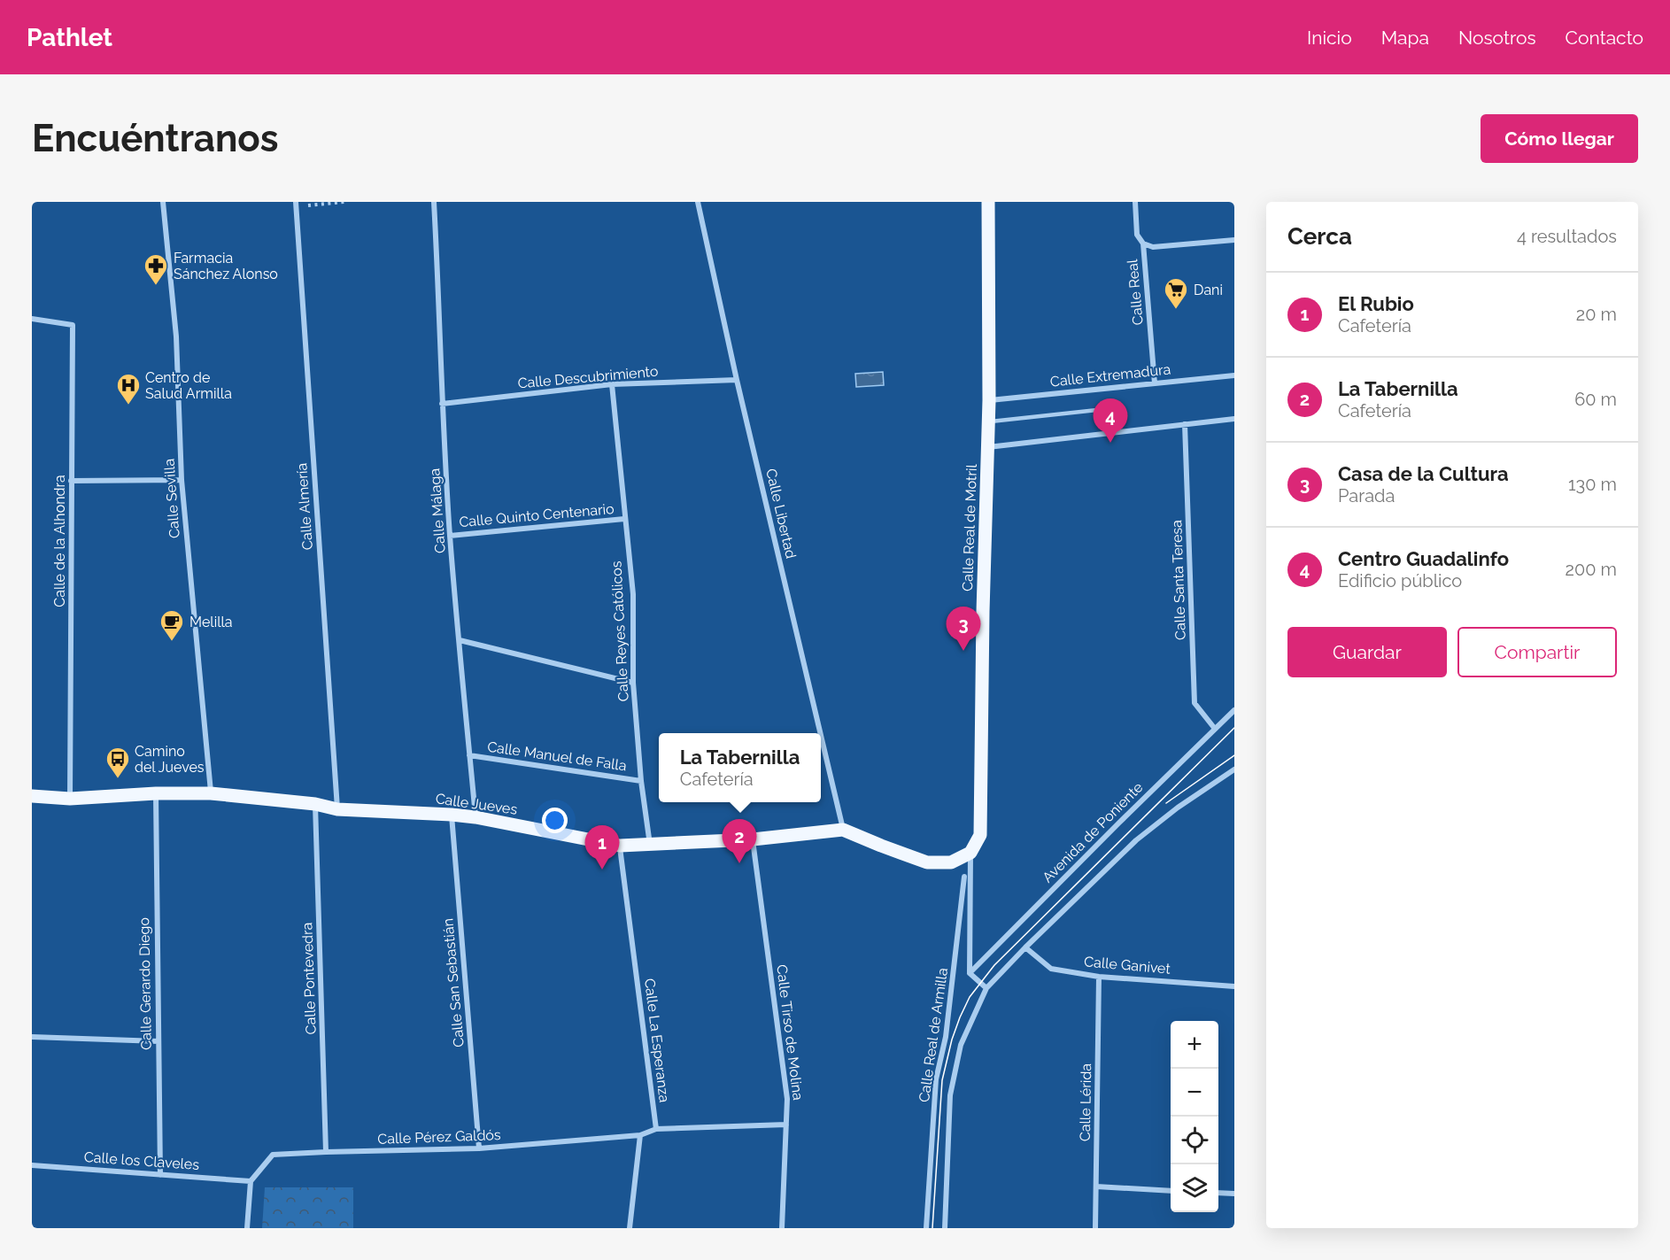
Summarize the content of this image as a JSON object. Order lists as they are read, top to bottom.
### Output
{
  "streets": {
    "main road": ["Calle Real de Motril", "Calle Jueves"],
    "street": [
      "Calle Real",
      "Calle Extremadura",
      "Calle Descubrimiento",
      "Calle Sevilla",
      "Calle Almería",
      "Calle Málaga",
      "Calle Libertad",
      "Calle Quinto Centenario",
      "Calle de la Alhondra",
      "Calle Santa Teresa",
      "Calle Reyes Católicos",
      "Calle Manuel de Falla",
      "Avenida de Poniente",
      "Calle Ganivet",
      "Calle Pontevedra",
      "Calle San Sebastián",
      "Calle Gerardo Diego",
      "Calle Tirso de Molina",
      "Calle Real de Armilla",
      "Calle La Esperanza",
      "Calle Lérida",
      "Calle Pérez Galdós",
      "Calle los Claveles"
    ]
  },
  "crossings": [
    ["Calle Real", "Calle Extremadura"],
    ["Calle Extremadura", "Calle Real de Motril"],
    ["Calle Descubrimiento", "Calle Málaga"],
    ["Calle Descubrimiento", "Calle Libertad"],
    ["Calle Descubrimiento", "Calle Reyes Católicos"],
    ["Calle Sevilla", "Calle Jueves"],
    ["Calle Almería", "Calle Jueves"],
    ["Calle Málaga", "Calle Quinto Centenario"],
    ["Calle Málaga", "Calle Manuel de Falla"],
    ["Calle Málaga", "Calle Jueves"],
    ["Calle Libertad", "Calle Jueves"],
    ["Calle Quinto Centenario", "Calle Reyes Católicos"],
    ["Calle Real de Motril", "Calle Jueves"],
    ["Calle Real de Motril", "Calle Real de Armilla"],
    ["Calle de la Alhondra", "Calle Jueves"],
    ["Calle Santa Teresa", "Avenida de Poniente"],
    ["Calle Reyes Católicos", "Calle Manuel de Falla"],
    ["Calle Reyes Católicos", "Calle Jueves"],
    ["Calle Jueves", "Calle Pontevedra"],
    ["Calle Jueves", "Calle San Sebastián"],
    ["Calle Jueves", "Calle Gerardo Diego"],
    ["Calle Jueves", "Calle Tirso de Molina"],
    ["Calle Jueves", "Calle Real de Armilla"],
    ["Calle Jueves", "Calle La Esperanza"],
    ["Avenida de Poniente", "Calle Real de Armilla"],
    ["Calle Ganivet", "Calle Lérida"],
    ["Calle Pontevedra", "Calle Pérez Galdós"],
    ["Calle San Sebastián", "Calle Pérez Galdós"],
    ["Calle Gerardo Diego", "Calle los Claveles"],
    ["Calle Pérez Galdós", "Calle los Claveles"]
  ],
  "places": {
    "pharmacy": ["Farmacia Sánchez Alonso"],
    "supermarket": ["Dani"],
    "hospital": ["Centro de Salud Armilla"],
    "cafe": ["Melilla"],
    "bus stop": ["Camino del Jueves"]
  },
  "page": {
    "header": "Pathlet",
    "nav": [
      "Inicio",
      "Mapa",
      "Nosotros",
      "Contacto"
    ],
    "buttons": [
      "Cómo llegar",
      ["Guardar", "Compartir"]
    ],
    "title": "Encuéntranos",
    "heading": ["Cerca", "4 resultados"],
    "list": [
      {
        "mark": "1",
        "name": "El Rubio",
        "note": "Cafetería",
        "value": "20 m"
      },
      {
        "mark": "2",
        "name": "La Tabernilla",
        "note": "Cafetería",
        "value": "60 m"
      },
      {
        "mark": "3",
        "name": "Casa de la Cultura",
        "note": "Parada",
        "value": "130 m"
      },
      {
        "mark": "4",
        "name": "Centro Guadalinfo",
        "note": "Edificio público",
        "value": "200 m"
      }
    ],
    "pins": [
      "4",
      "3",
      "2",
      "1"
    ],
    "popup": ["La Tabernilla", "Cafetería"],
    "map_buttons": ["+", "−"]
  }
}
